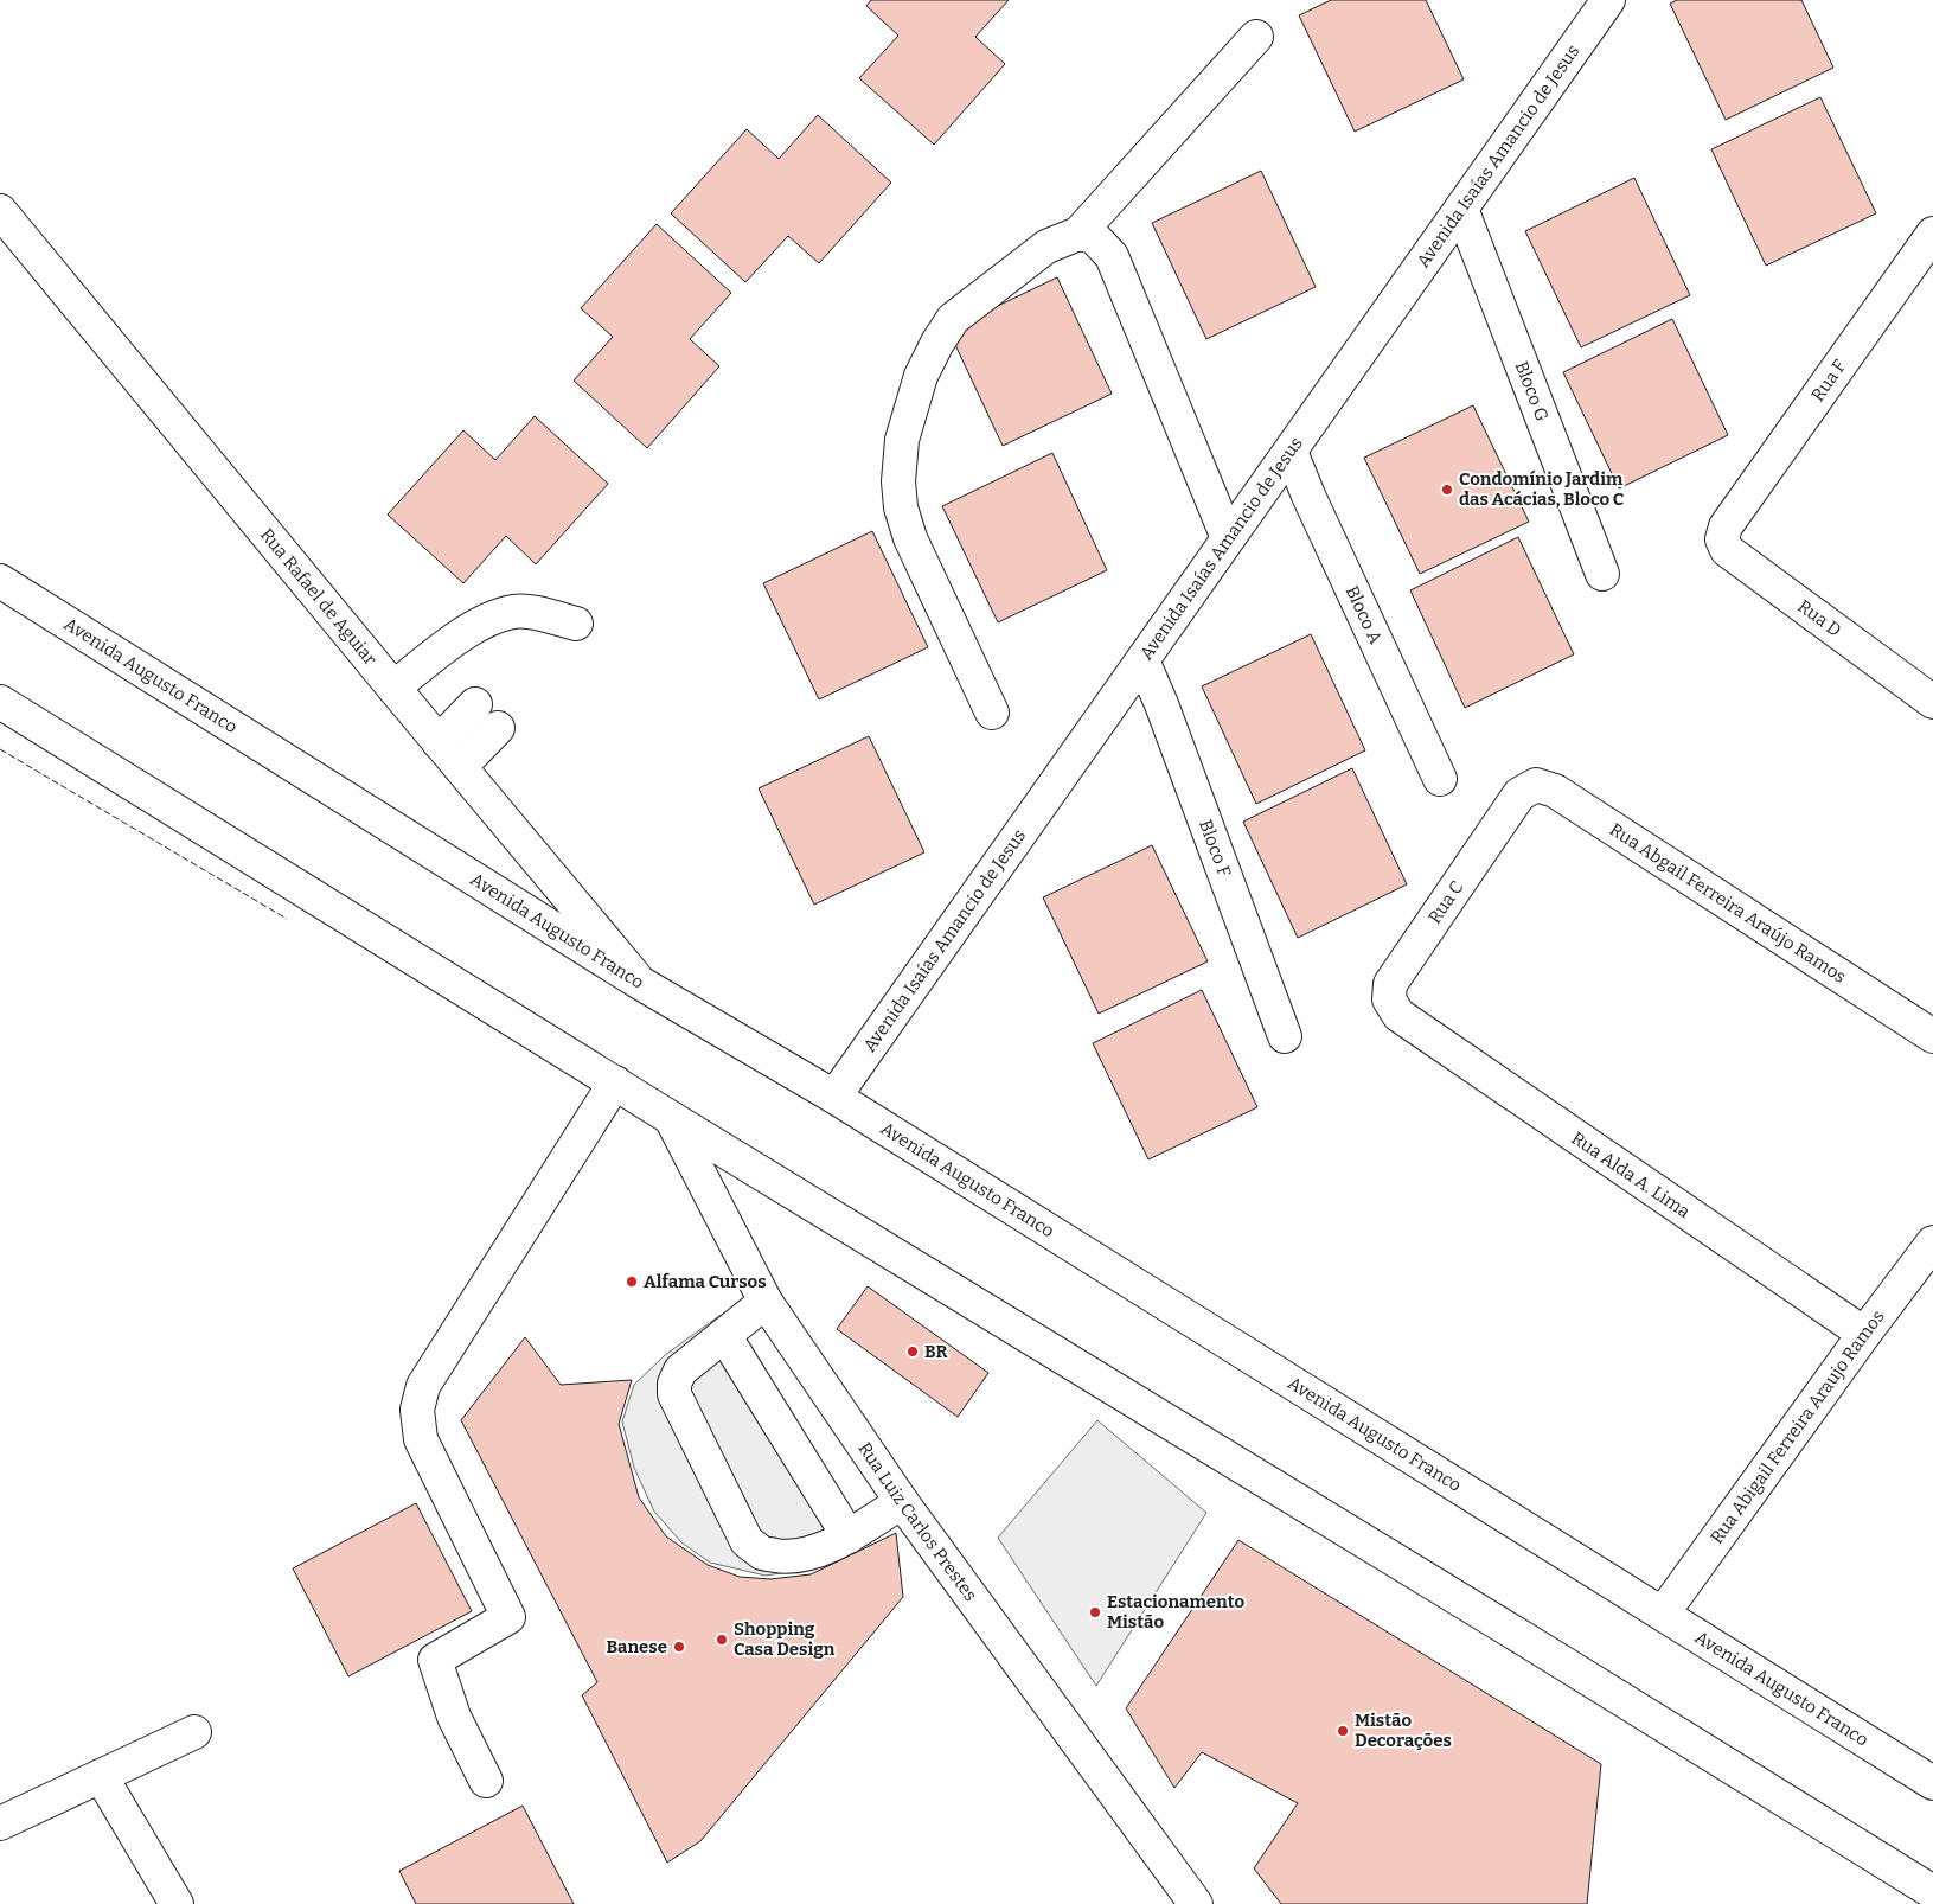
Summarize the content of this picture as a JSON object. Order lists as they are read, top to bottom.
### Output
{
  "streets": {
    "street": [
      "Avenida Isaías Amancio de Jesus",
      "Rua F",
      "Bloco G",
      "Rua Rafael de Aguiar",
      "Bloco A",
      "Rua D",
      "Avenida Augusto Franco",
      "Bloco F",
      "Rua C",
      "Rua Abgail Ferreira Araújo Ramos",
      "Rua Alda A. Lima",
      "Rua Abigail Ferreira Araujo Ramos",
      "Rua Luiz Carlos Prestes"
    ]
  },
  "crossings": [
    ["Avenida Isaías Amancio de Jesus", "Bloco G"],
    ["Avenida Isaías Amancio de Jesus", "Bloco A"],
    ["Avenida Isaías Amancio de Jesus", "Avenida Augusto Franco"],
    ["Avenida Isaías Amancio de Jesus", "Bloco F"],
    ["Rua F", "Rua D"],
    ["Rua Rafael de Aguiar", "Avenida Augusto Franco"],
    ["Avenida Augusto Franco", "Rua Abigail Ferreira Araujo Ramos"],
    ["Rua C", "Rua Abgail Ferreira Araújo Ramos"],
    ["Rua C", "Rua Alda A. Lima"],
    ["Rua Alda A. Lima", "Rua Abigail Ferreira Araujo Ramos"]
  ],
  "places": [
    "Condomínio Jardim das Acácias, Bloco C",
    "Alfama Cursos",
    "BR",
    "Estacionamento Mistão",
    "Shopping Casa Design",
    "Banese",
    "Mistão Decorações"
  ]
}
